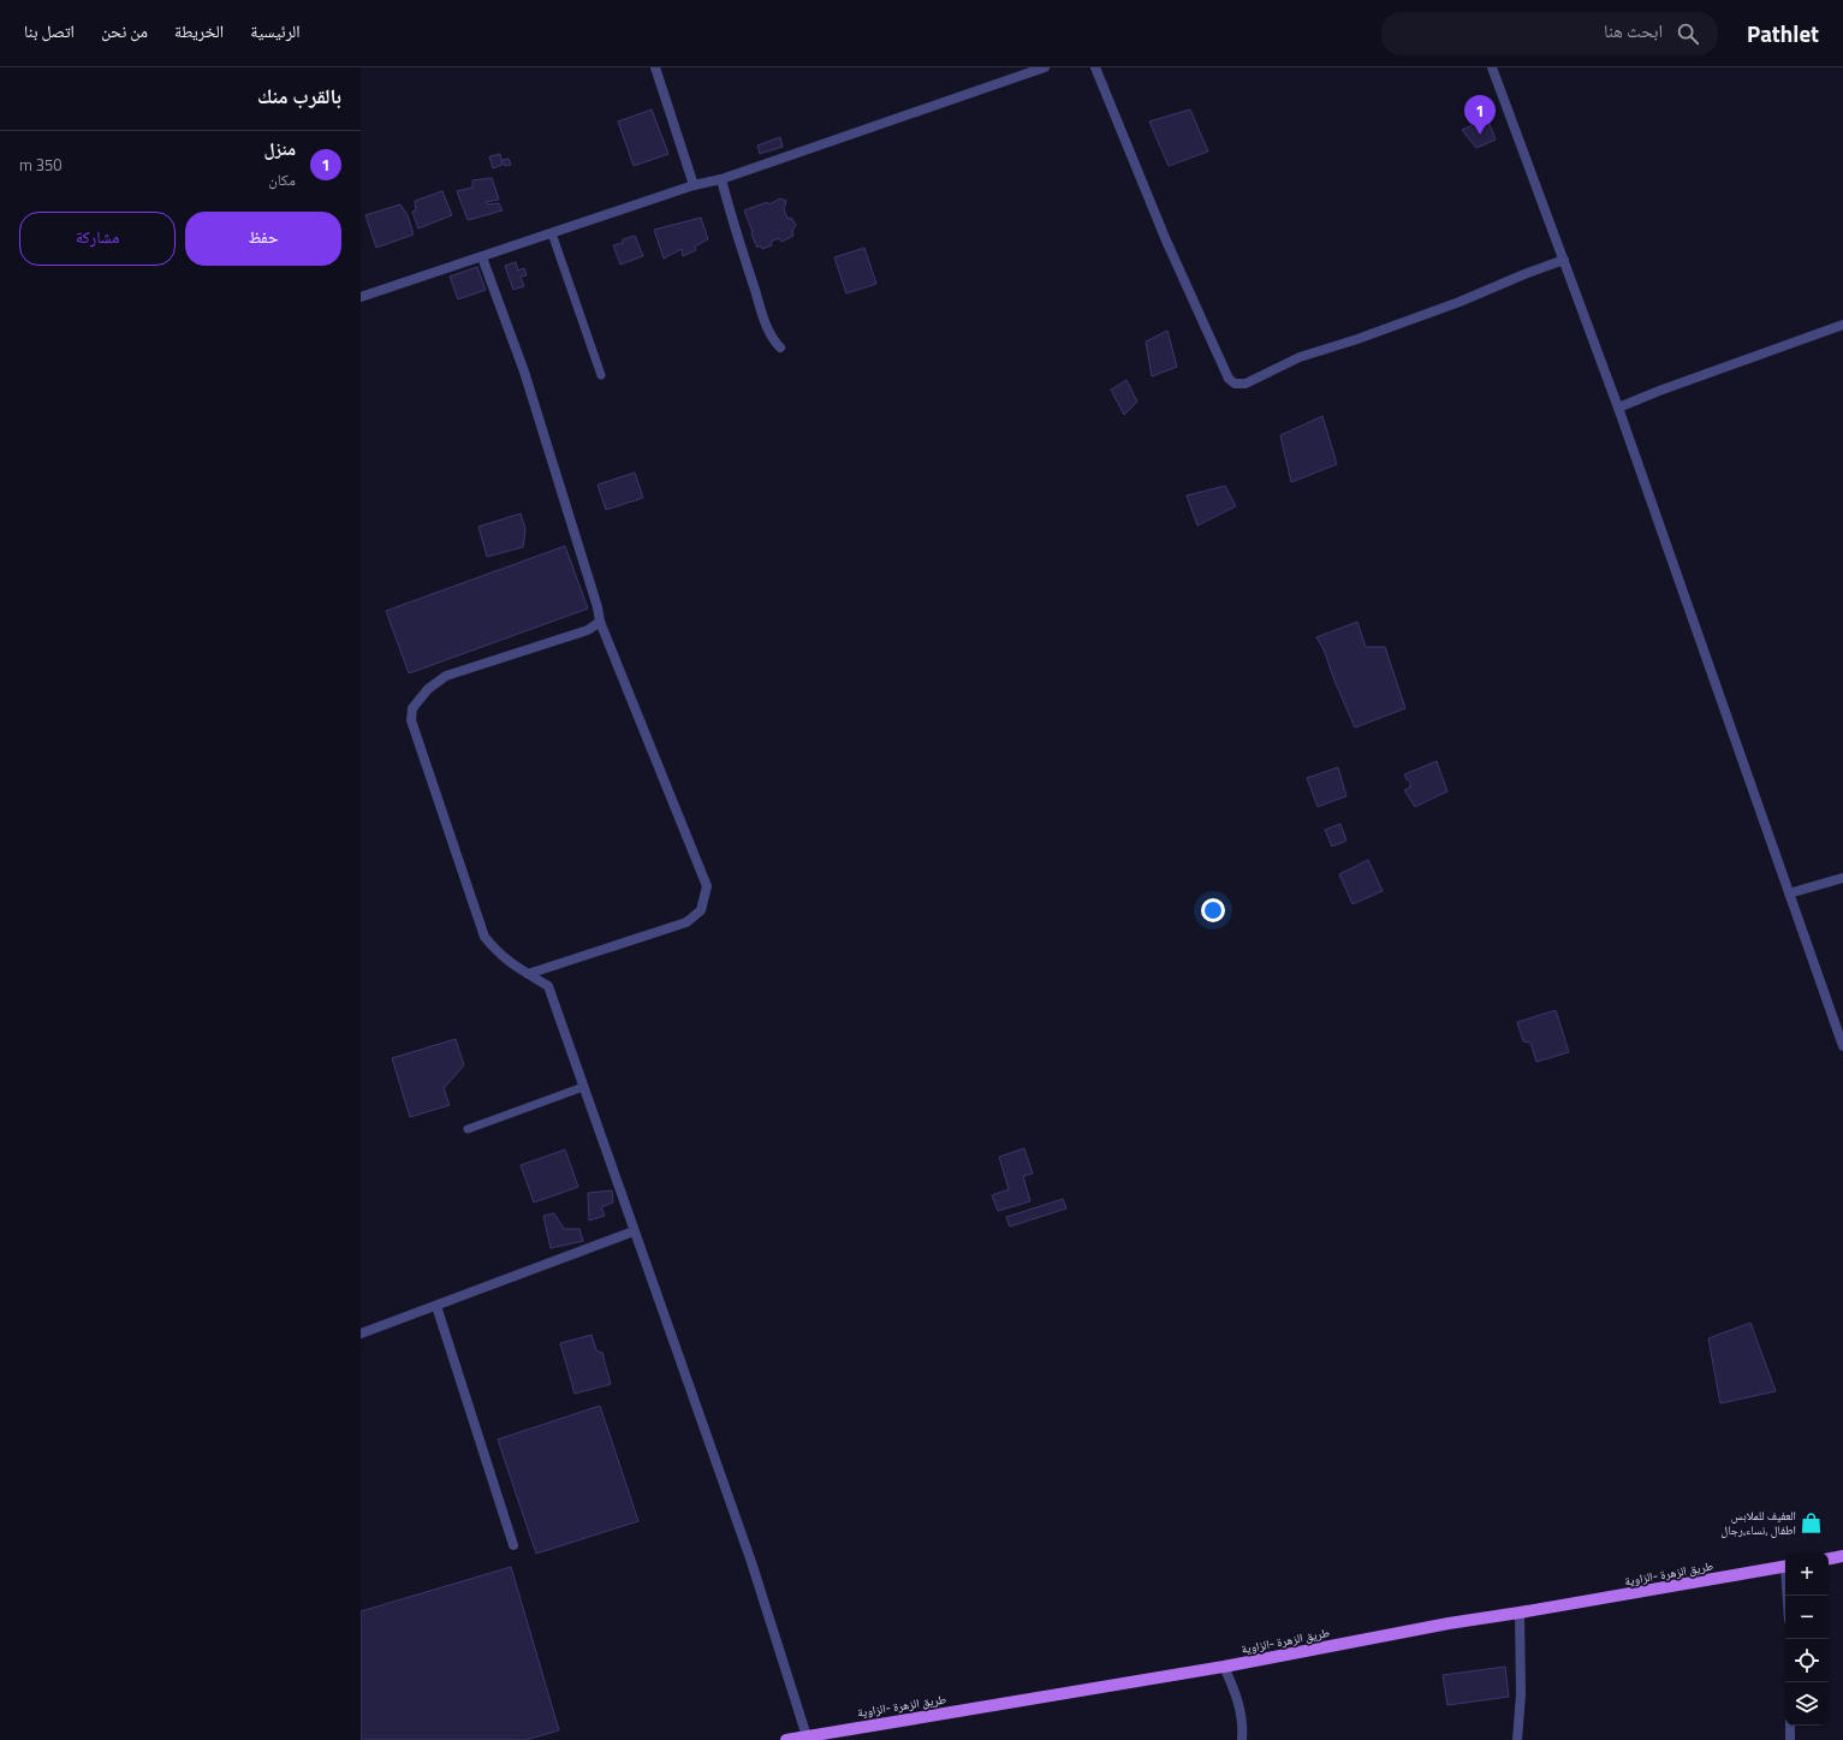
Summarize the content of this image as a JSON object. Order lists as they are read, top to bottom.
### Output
{
  "streets": {
    "main road": ["طريق الزهرة -الزاوية"]
  },
  "places": {
    "shop": ["العفيف للملابس اطفال ،نساء،رجال"]
  },
  "page": {
    "header": "Pathlet",
    "search": "ابحث هنا",
    "nav": [
      "الرئيسية",
      "الخريطة",
      "من نحن",
      "اتصل بنا"
    ],
    "heading": "بالقرب منك",
    "pins": "1",
    "list": [
      {
        "mark": "1",
        "name": "منزل",
        "note": "مكان",
        "value": "350 m"
      }
    ],
    "buttons": ["حفظ", "مشاركة"],
    "map_buttons": ["+", "−"]
  }
}
